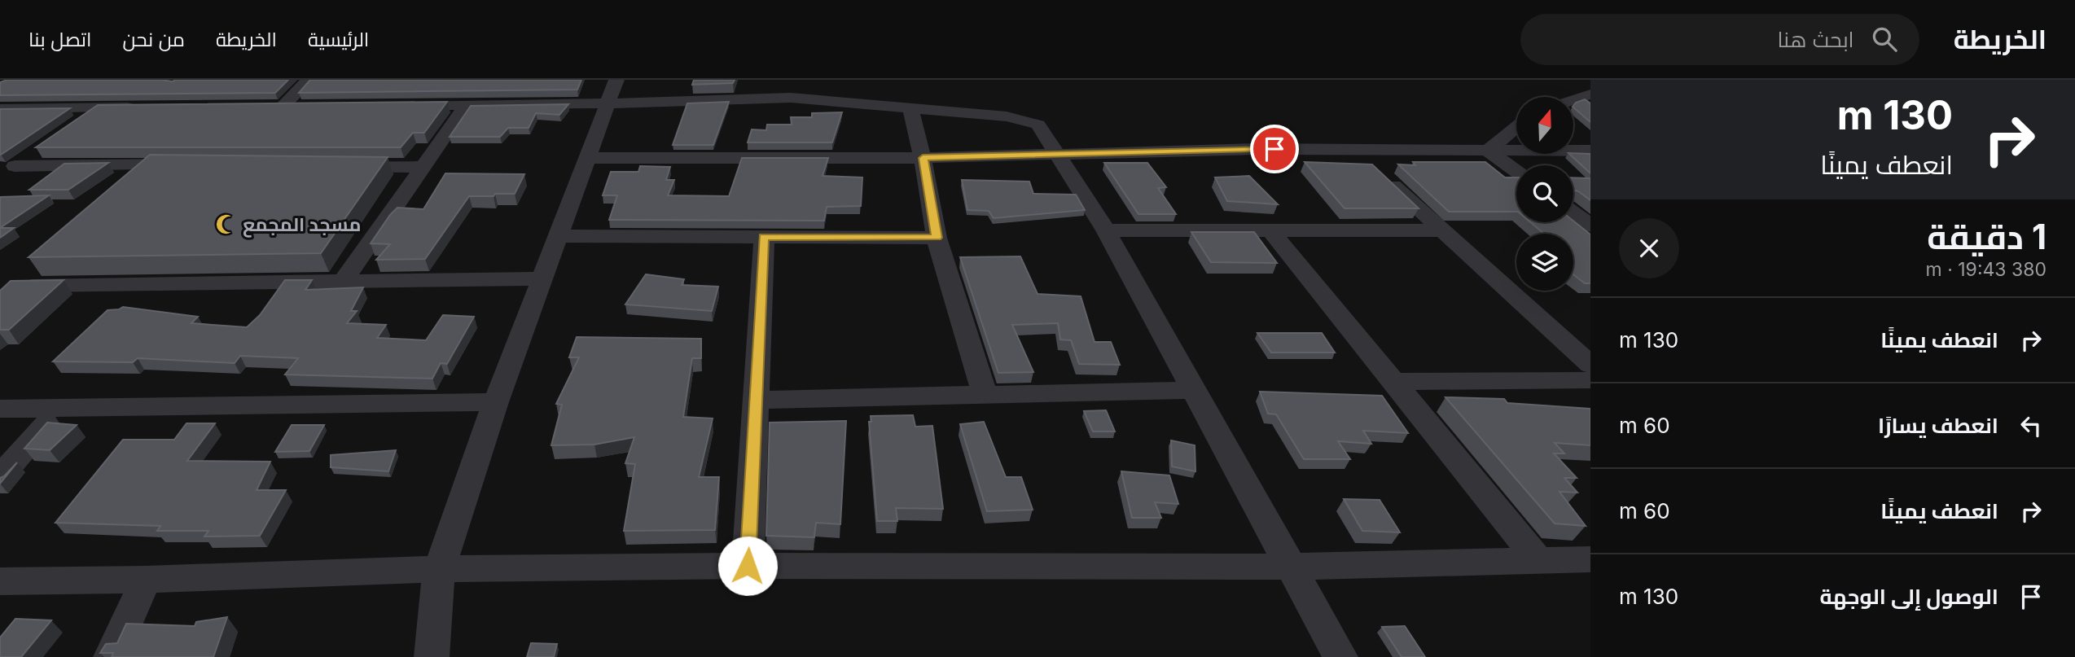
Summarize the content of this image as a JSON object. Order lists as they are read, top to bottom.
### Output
{
  "places": {
    "mosque": ["مسجد المجمع"]
  },
  "north": "top",
  "page": {
    "header": "الخريطة",
    "search": "ابحث هنا",
    "nav": [
      "الرئيسية",
      "الخريطة",
      "من نحن",
      "اتصل بنا"
    ],
    "turn": ["130 m", "انعطف يمينًا"],
    "heading": ["1 دقيقة", "380 m · 19:43"],
    "list": [
      {
        "name": "انعطف يمينًا",
        "value": "130 m"
      },
      {
        "name": "انعطف يسارًا",
        "value": "60 m"
      },
      {
        "name": "انعطف يمينًا",
        "value": "60 m"
      },
      {
        "name": "الوصول إلى الوجهة",
        "value": "130 m"
      }
    ]
  }
}
